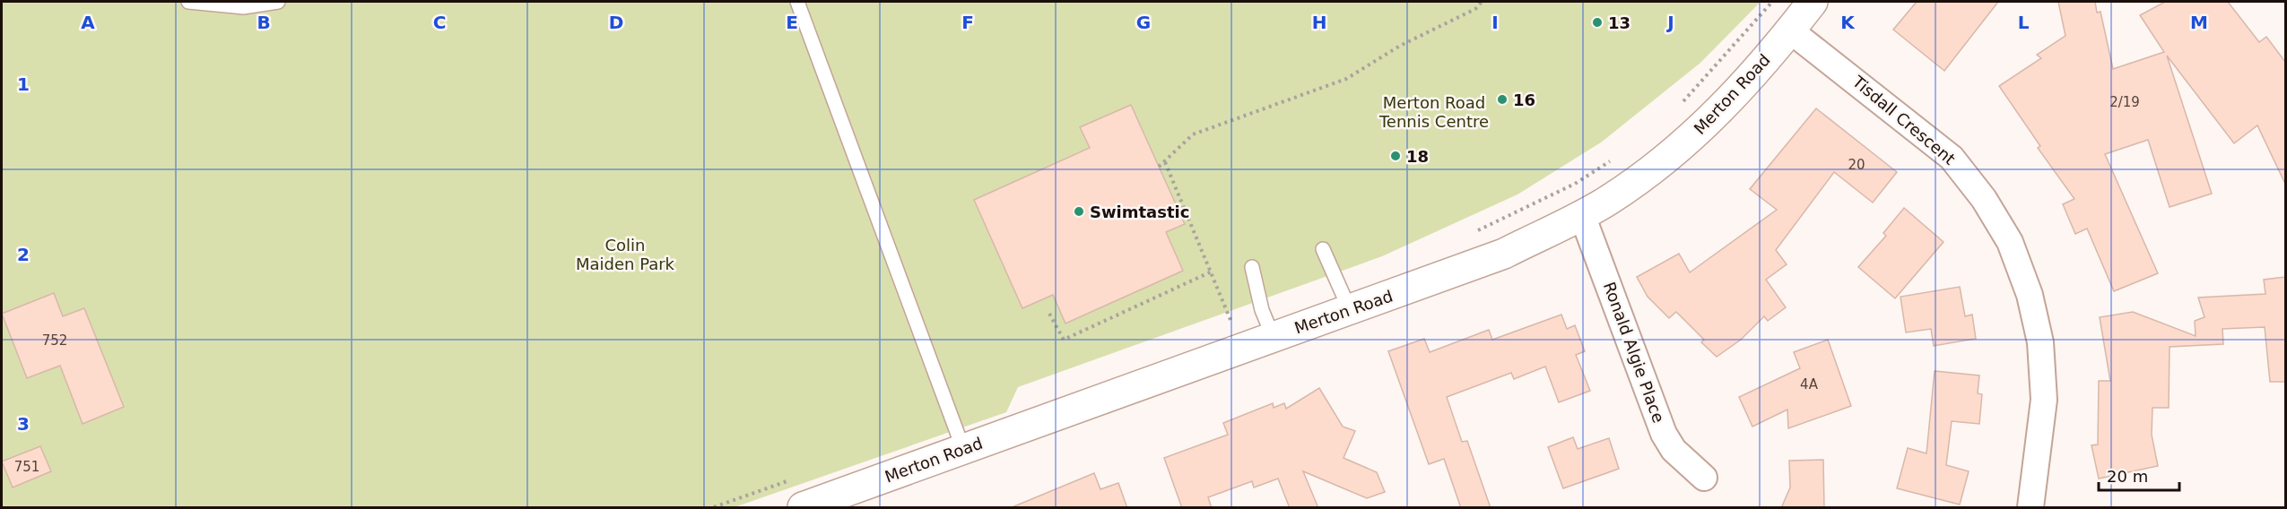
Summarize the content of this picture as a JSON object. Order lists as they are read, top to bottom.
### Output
{
  "streets": {
    "main road": ["Merton Road"],
    "street": ["Tisdall Crescent", "Ronald Algie Place"]
  },
  "crossings": [
    ["Merton Road", "Tisdall Crescent"],
    ["Merton Road", "Ronald Algie Place"]
  ],
  "parks": ["Merton Road Tennis Centre", "Colin Maiden Park"],
  "places": [
    "13",
    "16",
    "18",
    "Swimtastic"
  ],
  "house_numbers": [
    "2/19",
    "20",
    "752",
    "4A",
    "751"
  ],
  "scale_bar": "20 m",
  "grid": {
    "columns": [
      "A",
      "B",
      "C",
      "D",
      "E",
      "F",
      "G",
      "H",
      "I",
      "J",
      "K",
      "L",
      "M"
    ],
    "rows": ["1", "2", "3"]
  }
}
